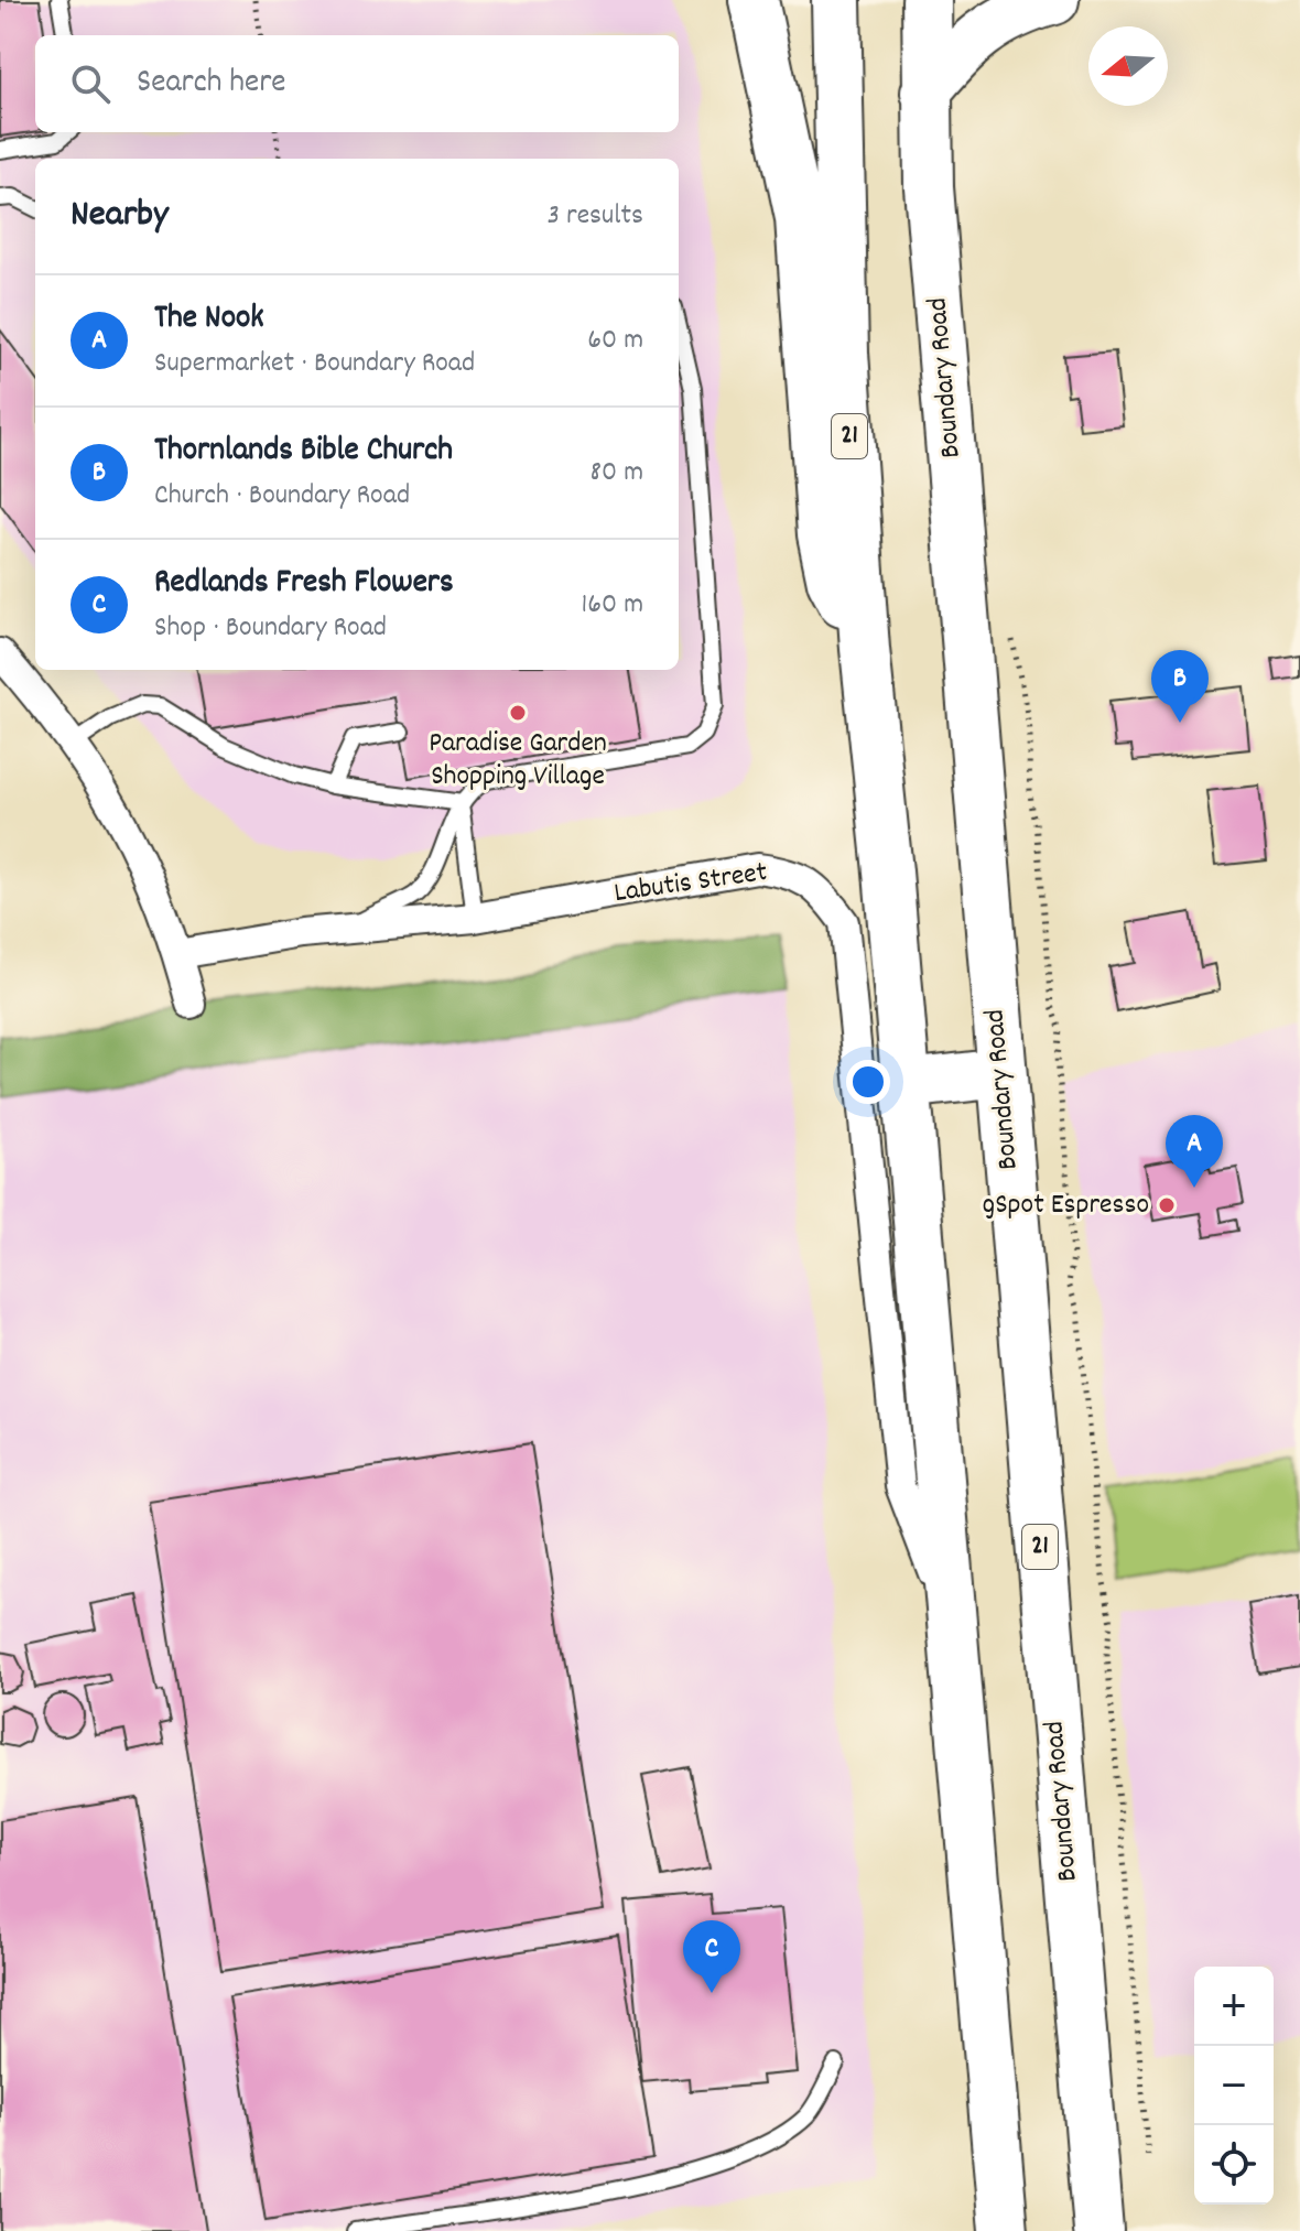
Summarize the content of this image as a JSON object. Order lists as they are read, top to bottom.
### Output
{
  "streets": {
    "highway": ["Boundary Road", "21"],
    "street": ["Labutis Street"]
  },
  "crossings": [
    ["21", "Labutis Street"]
  ],
  "places": ["Paradise Garden Shopping Village", "gSpot Espresso"],
  "north": "left",
  "page": {
    "search": "Search here",
    "heading": ["Nearby", "3 results"],
    "list": [
      {
        "mark": "A",
        "name": "The Nook",
        "note": "Supermarket · Boundary Road",
        "value": "60 m"
      },
      {
        "mark": "B",
        "name": "Thornlands Bible Church",
        "note": "Church · Boundary Road",
        "value": "80 m"
      },
      {
        "mark": "C",
        "name": "Redlands Fresh Flowers",
        "note": "Shop · Boundary Road",
        "value": "160 m"
      }
    ],
    "pins": ["B", "A", "C"],
    "map_buttons": ["+", "−"]
  }
}
